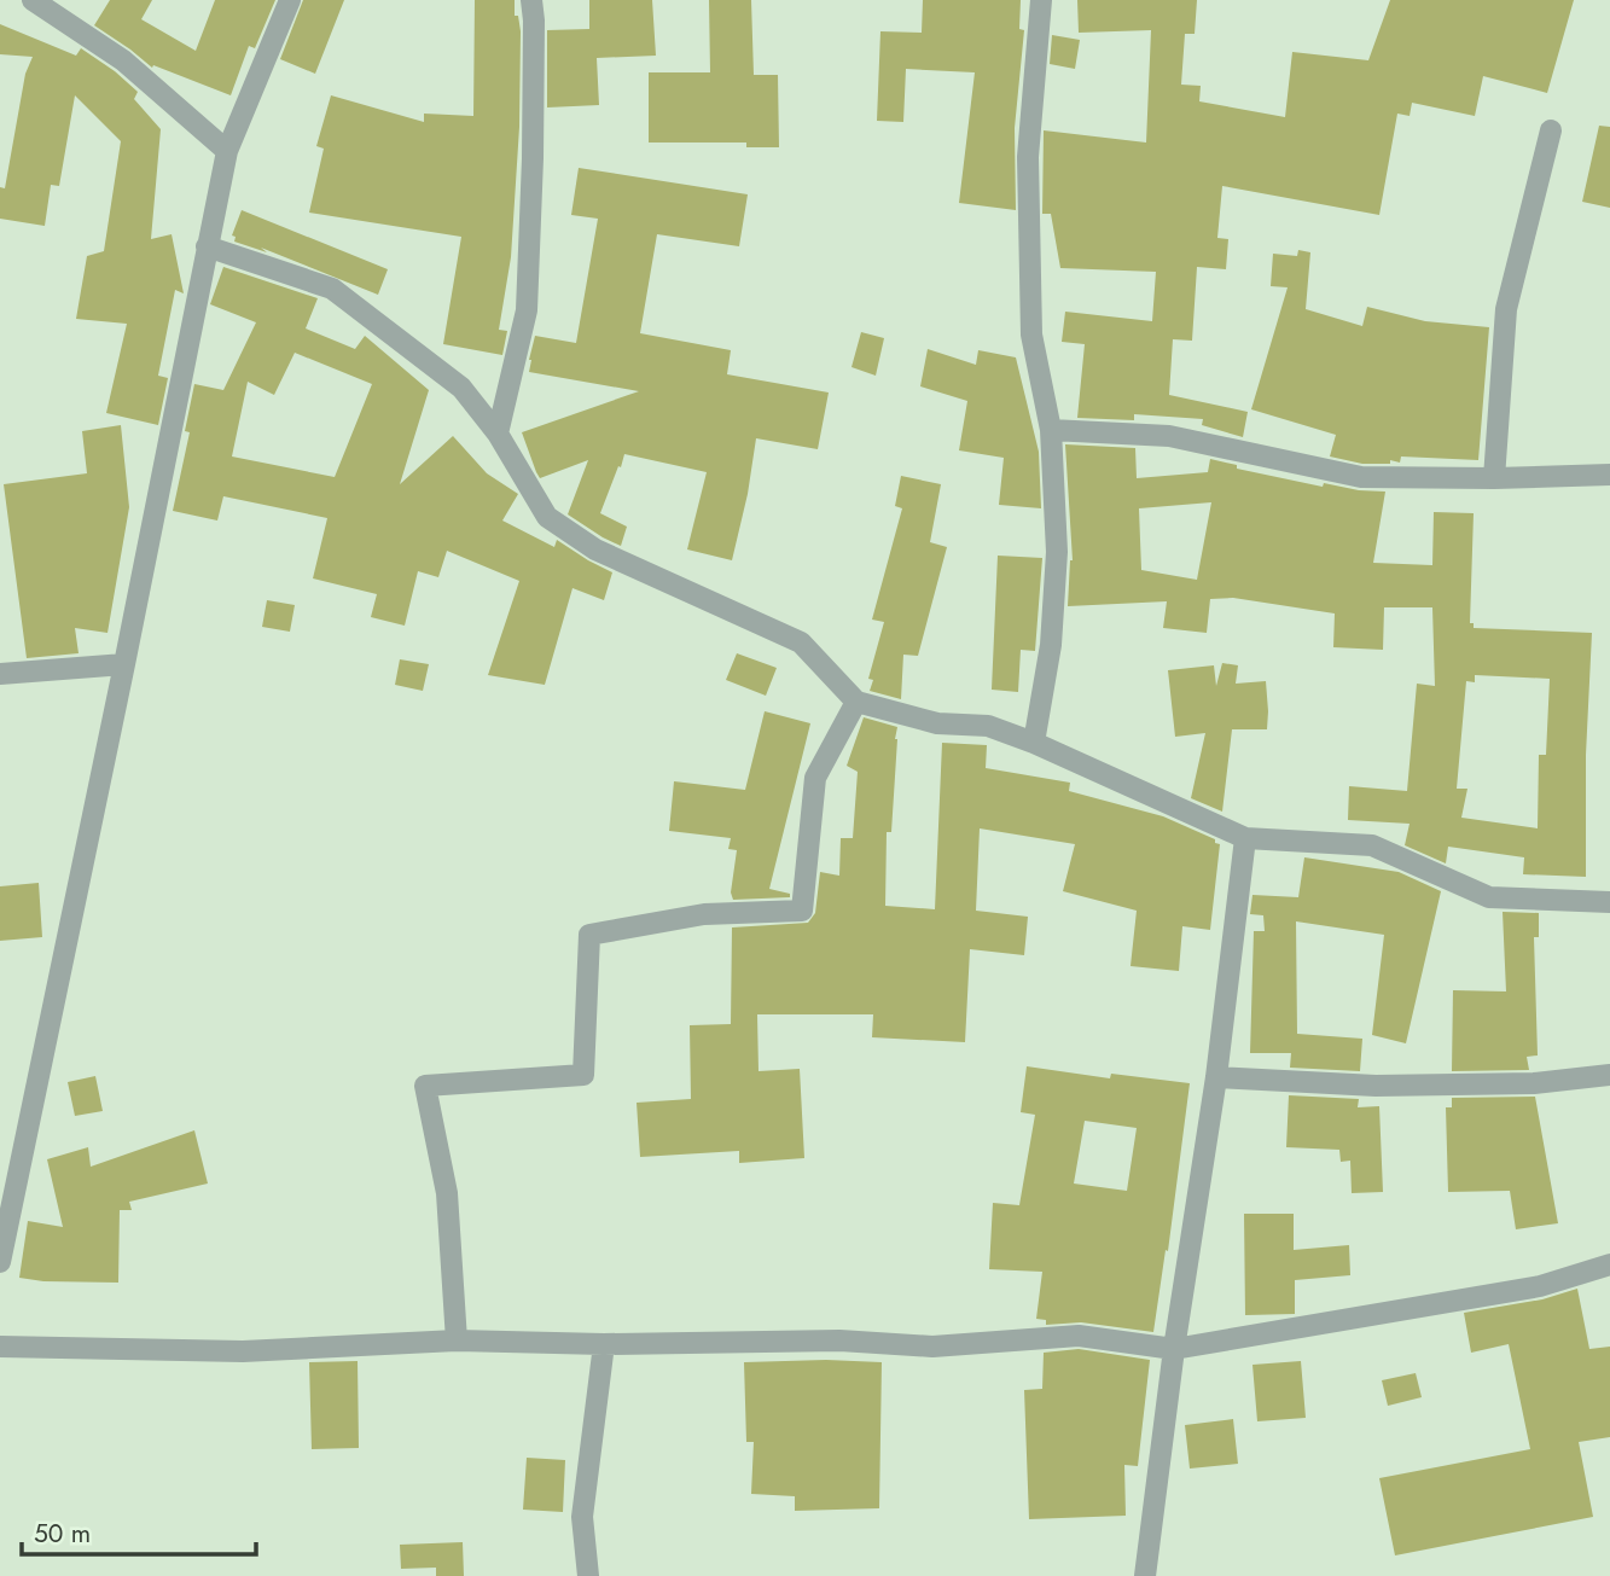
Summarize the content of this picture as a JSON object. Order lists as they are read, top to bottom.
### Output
{
  "scale_bar": "50 m"
}
